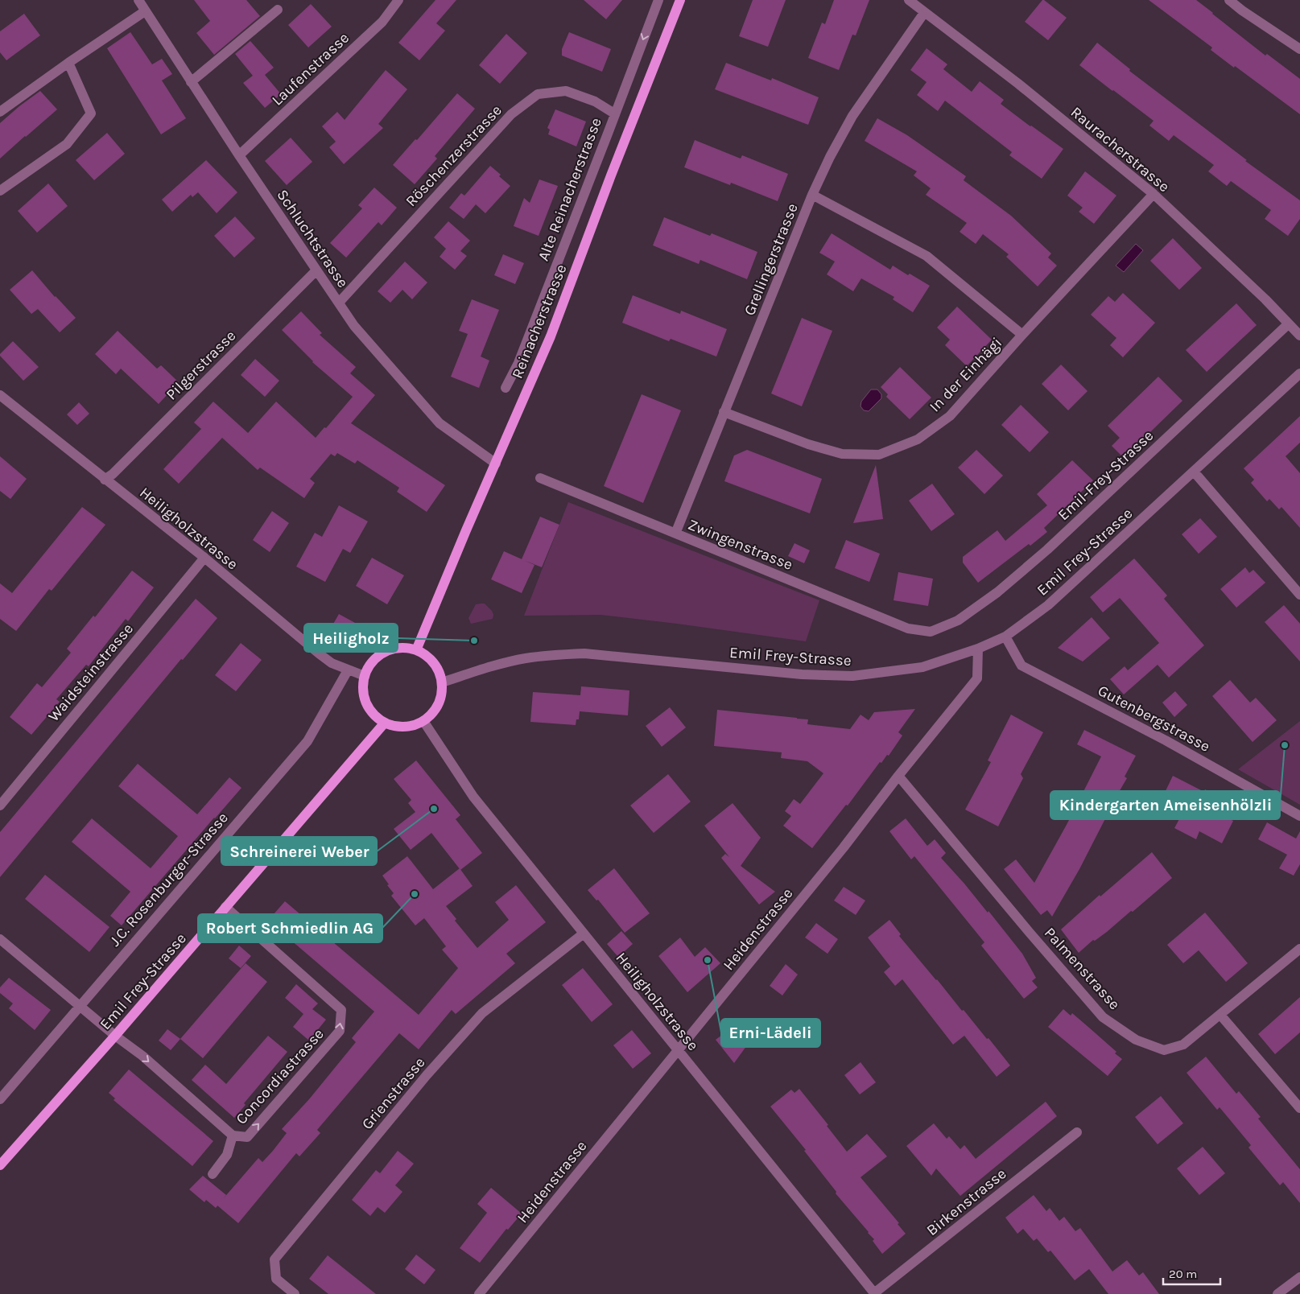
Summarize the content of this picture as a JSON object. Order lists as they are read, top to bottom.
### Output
{
  "streets": {
    "main road": ["Reinacherstrasse", "Emil Frey-Strasse"],
    "street": [
      "Laufenstrasse",
      "Rauracherstrasse",
      "Röschenzerstrasse",
      "Alte Reinacherstrasse",
      "Schluchtstrasse",
      "Grellingerstrasse",
      "Pilgerstrasse",
      "In der Einhägi",
      "Emil-Frey-Strasse",
      "Heiligholzstrasse",
      "Zwingenstrasse",
      "Waidsteinstrasse",
      "Gutenbergstrasse",
      "J.C. Rosenburger-Strasse",
      "Heidenstrasse",
      "Palmenstrasse",
      "Concordiastrasse",
      "Grienstrasse",
      "Birkenstrasse"
    ]
  },
  "crossings": [
    ["Laufenstrasse", "Schluchtstrasse"],
    ["Rauracherstrasse", "Grellingerstrasse"],
    ["Rauracherstrasse", "In der Einhägi"],
    ["Rauracherstrasse", "Emil-Frey-Strasse"],
    ["Röschenzerstrasse", "Alte Reinacherstrasse"],
    ["Röschenzerstrasse", "Schluchtstrasse"],
    ["Schluchtstrasse", "Reinacherstrasse"],
    ["Schluchtstrasse", "Pilgerstrasse"],
    ["Grellingerstrasse", "In der Einhägi"],
    ["Grellingerstrasse", "Zwingenstrasse"],
    ["Reinacherstrasse", "Heiligholzstrasse"],
    ["Reinacherstrasse", "Emil Frey-Strasse"],
    ["Pilgerstrasse", "Heiligholzstrasse"],
    ["Emil-Frey-Strasse", "Zwingenstrasse"],
    ["Heiligholzstrasse", "Emil Frey-Strasse"],
    ["Heiligholzstrasse", "Waidsteinstrasse"],
    ["Heiligholzstrasse", "J.C. Rosenburger-Strasse"],
    ["Heiligholzstrasse", "Heidenstrasse"],
    ["Heiligholzstrasse", "Grienstrasse"],
    ["Heiligholzstrasse", "Birkenstrasse"],
    ["Emil Frey-Strasse", "Gutenbergstrasse"],
    ["Emil Frey-Strasse", "Heidenstrasse"],
    ["Emil Frey-Strasse", "Concordiastrasse"],
    ["J.C. Rosenburger-Strasse", "Concordiastrasse"],
    ["Heidenstrasse", "Palmenstrasse"]
  ],
  "places": [
    "Heiligholz",
    "Kindergarten Ameisenhölzli",
    "Schreinerei Weber",
    "Robert Schmiedlin AG",
    "Erni-Lädeli"
  ],
  "scale_bar": "20 m"
}
